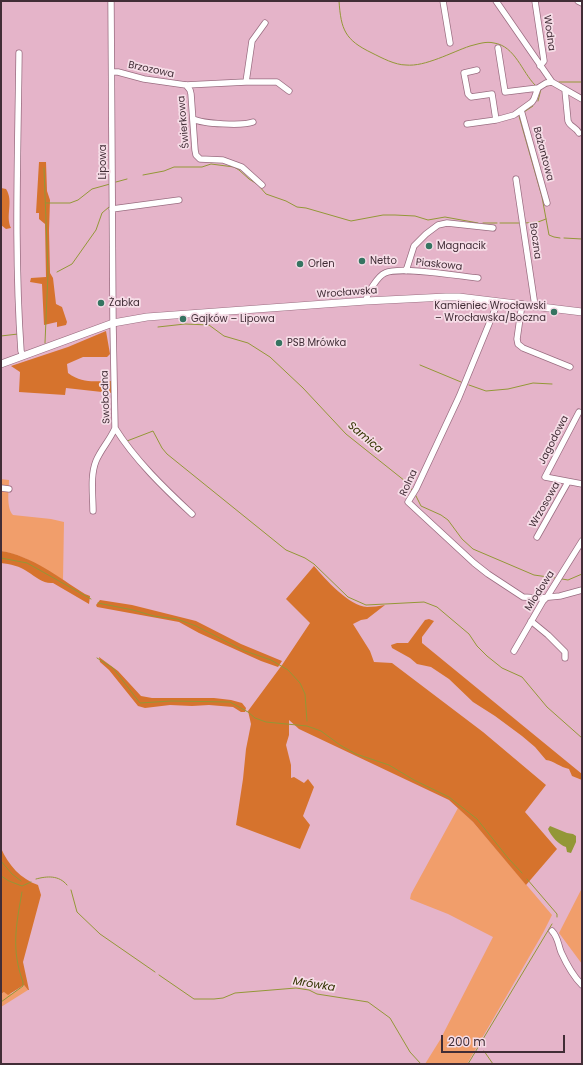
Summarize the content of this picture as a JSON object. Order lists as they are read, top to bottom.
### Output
{
  "streets": {
    "main road": ["Wrocławska"],
    "street": [
      "Wodna",
      "Brzozowa",
      "Świerkowa",
      "Bażantowa",
      "Lipowa",
      "Boczna",
      "Piaskowa",
      "Swobodna",
      "Jagodowa",
      "Rolna",
      "Wrzosowa",
      "Miodowa"
    ]
  },
  "crossings": [
    ["Brzozowa", "Świerkowa"],
    ["Brzozowa", "Lipowa"],
    ["Lipowa", "Wrocławska"],
    ["Lipowa", "Swobodna"],
    ["Boczna", "Wrocławska"],
    ["Piaskowa", "Wrocławska"],
    ["Wrocławska", "Swobodna"],
    ["Wrocławska", "Rolna"],
    ["Jagodowa", "Wrzosowa"],
    ["Rolna", "Miodowa"]
  ],
  "water": ["Samica", "Mrówka"],
  "places": [
    "Magnacik",
    "Netto",
    "Orlen",
    "Żabka",
    "Kamieniec Wrocławski – Wrocławska/Boczna",
    "Gajków – Lipowa",
    "PSB Mrówka"
  ],
  "scale_bar": "200 m"
}
